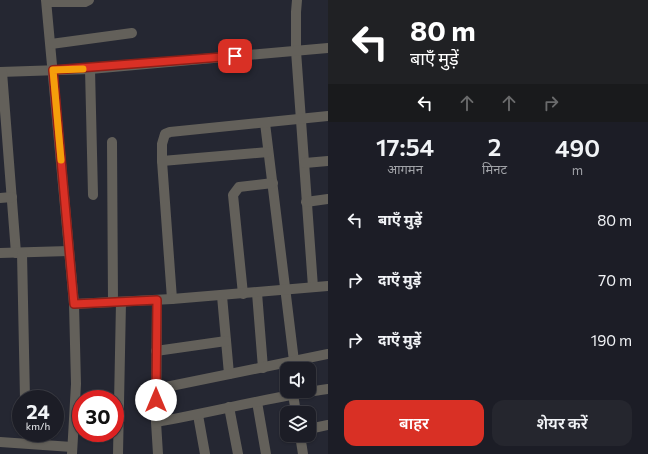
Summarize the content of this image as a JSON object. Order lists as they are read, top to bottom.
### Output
{
  "page": {
    "turn": ["80 m", "बाएँ मुड़ें"],
    "eta": [
      "17:54",
      "आगमन",
      "2",
      "मिनट",
      "490",
      "m"
    ],
    "list": [
      {
        "name": "बाएँ मुड़ें",
        "value": "80 m"
      },
      {
        "name": "दाएँ मुड़ें",
        "value": "70 m"
      },
      {
        "name": "दाएँ मुड़ें",
        "value": "190 m"
      }
    ],
    "speed": "24 km/h",
    "limit": "30",
    "buttons": ["बाहर", "शेयर करें"]
  }
}
